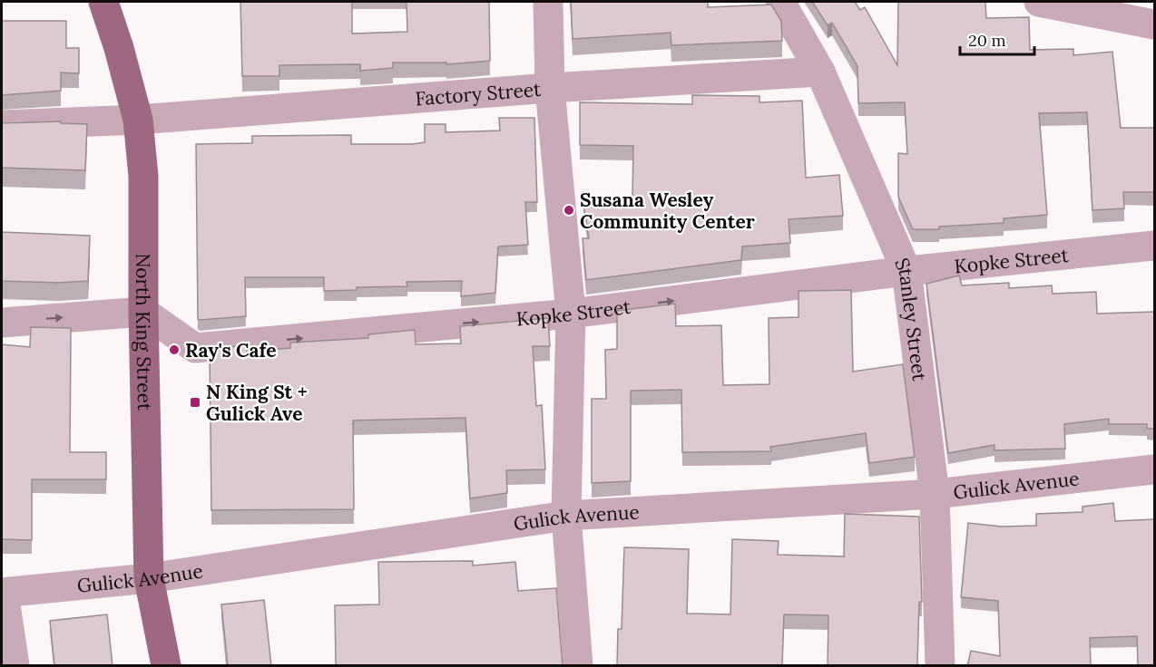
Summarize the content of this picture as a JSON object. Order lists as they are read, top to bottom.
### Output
{
  "streets": {
    "main road": ["North King Street"],
    "street": [
      "Factory Street",
      "Kopke Street",
      "Stanley Street",
      "Gulick Avenue"
    ]
  },
  "crossings": [
    ["Factory Street", "Stanley Street"],
    ["Factory Street", "North King Street"],
    ["Kopke Street", "Stanley Street"],
    ["Kopke Street", "North King Street"],
    ["Stanley Street", "Gulick Avenue"],
    ["North King Street", "Gulick Avenue"]
  ],
  "one_way": ["Kopke Street"],
  "places": {
    "other": ["Susana Wesley Community Center", "Ray's Cafe"],
    "transit": ["N King St + Gulick Ave"]
  },
  "scale_bar": "20 m"
}
